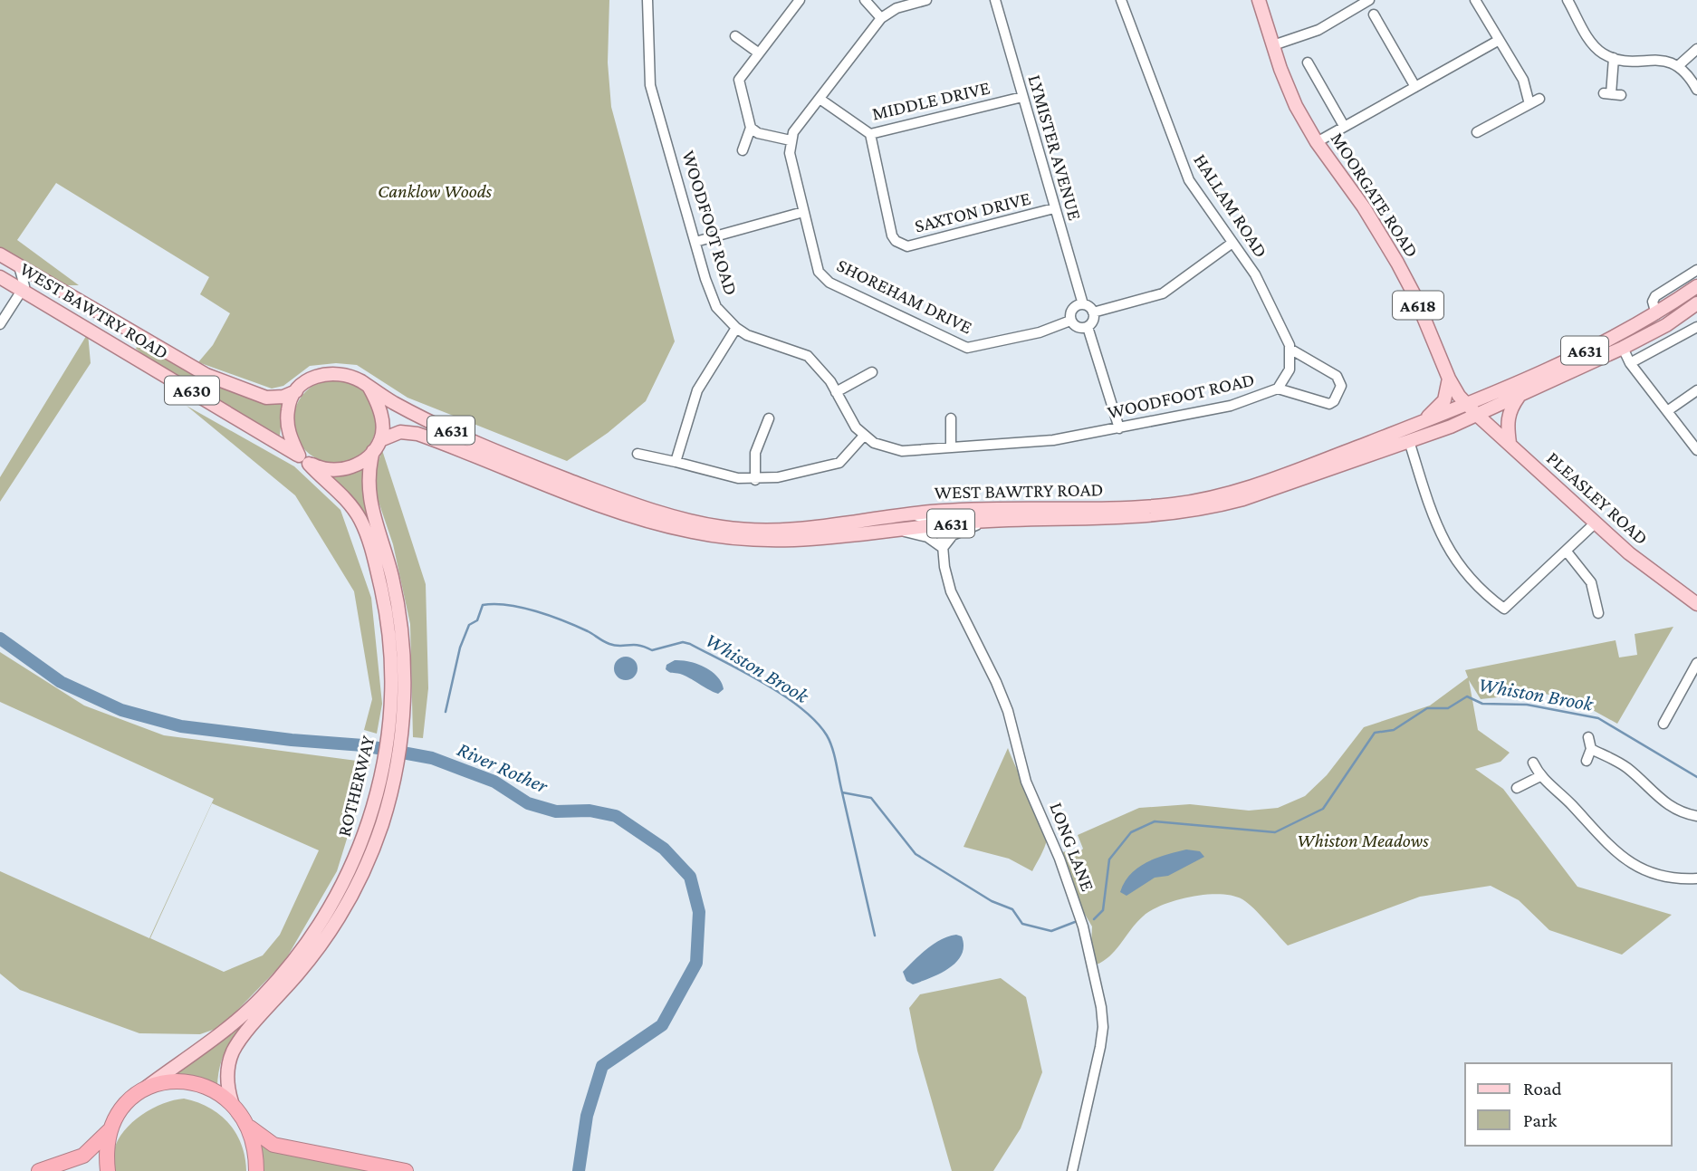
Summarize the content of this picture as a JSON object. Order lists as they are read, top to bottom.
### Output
{
  "streets": {
    "main road": [
      "MOORGATE ROAD",
      "A618",
      "WEST BAWTRY ROAD",
      "A631",
      "A630",
      "PLEASLEY ROAD",
      "ROTHERWAY"
    ],
    "street": [
      "MIDDLE DRIVE",
      "LYMISTER AVENUE",
      "HALLAM ROAD",
      "SAXTON DRIVE",
      "WOODFOOT ROAD",
      "SHOREHAM DRIVE",
      "LONG LANE"
    ]
  },
  "crossings": [
    ["MIDDLE DRIVE", "LYMISTER AVENUE"],
    ["MIDDLE DRIVE", "SAXTON DRIVE"],
    ["LYMISTER AVENUE", "SAXTON DRIVE"],
    ["LYMISTER AVENUE", "SHOREHAM DRIVE"],
    ["MOORGATE ROAD", "WEST BAWTRY ROAD"],
    ["MOORGATE ROAD", "A631"],
    ["MOORGATE ROAD", "PLEASLEY ROAD"],
    ["HALLAM ROAD", "WOODFOOT ROAD"],
    ["WEST BAWTRY ROAD", "A631"],
    ["WEST BAWTRY ROAD", "PLEASLEY ROAD"],
    ["WEST BAWTRY ROAD", "ROTHERWAY"],
    ["WEST BAWTRY ROAD", "LONG LANE"],
    ["A631", "PLEASLEY ROAD"],
    ["A631", "LONG LANE"]
  ],
  "water": ["Whiston Brook", "River Rother"],
  "parks": ["Canklow Woods", "Whiston Meadows"],
  "legend": ["Road", "Park"]
}
